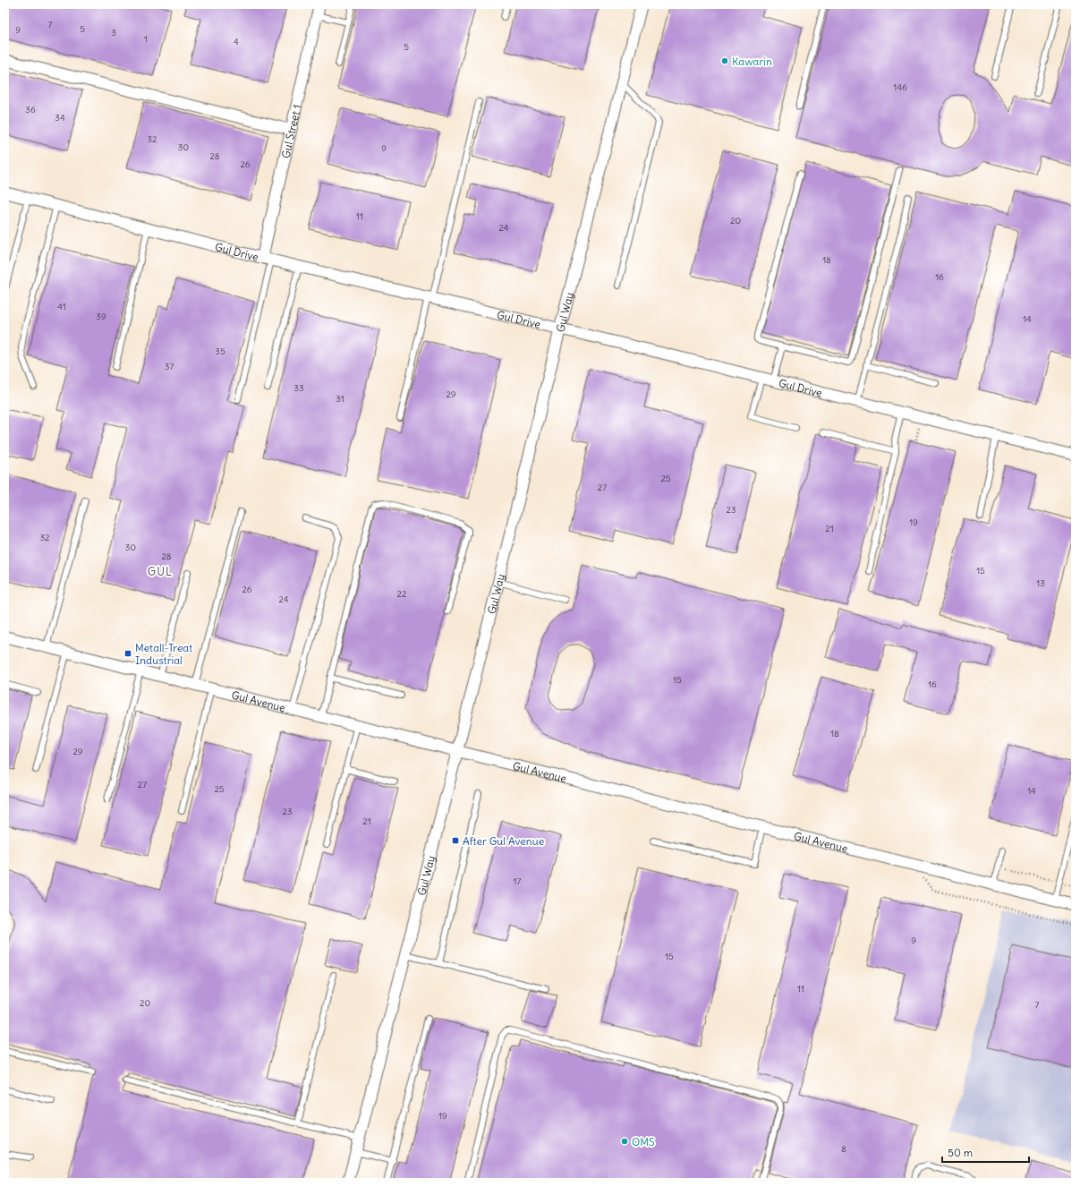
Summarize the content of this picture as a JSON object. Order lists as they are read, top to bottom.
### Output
{
  "streets": {
    "street": [
      "Gul Street 1",
      "Gul Drive",
      "Gul Way",
      "Gul Avenue"
    ]
  },
  "crossings": [
    ["Gul Street 1", "Gul Drive"],
    ["Gul Drive", "Gul Way"],
    ["Gul Way", "Gul Avenue"]
  ],
  "districts": ["GUL"],
  "places": {
    "other": ["Kawarin", "OMS"],
    "transit": ["Metall-Treat Industrial", "After Gul Avenue"]
  },
  "house_numbers": [
    "7",
    "5",
    "9",
    "3",
    "1",
    "4",
    "5",
    "146",
    "36",
    "34",
    "32",
    "30",
    "9",
    "28",
    "26",
    "11",
    "20",
    "24",
    "18",
    "16",
    "41",
    "39",
    "14",
    "35",
    "37",
    "33",
    "29",
    "31",
    "25",
    "27",
    "23",
    "19",
    "21",
    "32",
    "30",
    "28",
    "15",
    "13",
    "26",
    "22",
    "24",
    "15",
    "16",
    "18",
    "29",
    "27",
    "25",
    "14",
    "23",
    "21",
    "17",
    "9",
    "15",
    "11",
    "20",
    "7",
    "19",
    "8"
  ],
  "scale_bar": "50 m"
}
